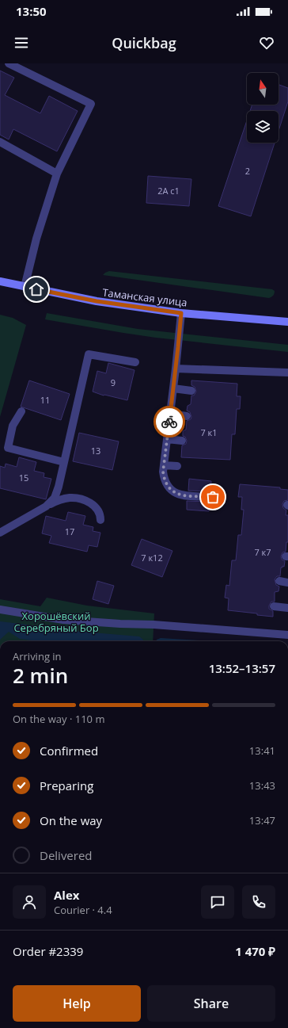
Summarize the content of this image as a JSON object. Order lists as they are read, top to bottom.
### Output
{
  "streets": {
    "street": ["Таманская улица"]
  },
  "parks": ["Хорошёвский Серебряный Бор"],
  "house_numbers": [
    "2",
    "2А с1",
    "9",
    "11",
    "7 к1",
    "13",
    "15",
    "17",
    "7 к7",
    "7 к12"
  ],
  "north": "top",
  "page": {
    "status": "13:50",
    "header": "Quickbag",
    "heading": ["2 min", "Arriving in", "13:52–13:57"],
    "panel": [
      "Alex",
      "Courier · 4.4",
      "Order #2339",
      "1 470 ₽"
    ],
    "bar": "On the way · 110 m",
    "list": [
      ["Confirmed", "13:41"],
      ["Preparing", "13:43"],
      ["On the way", "13:47"],
      "Delivered"
    ],
    "buttons": ["Help", "Share"]
  }
}
